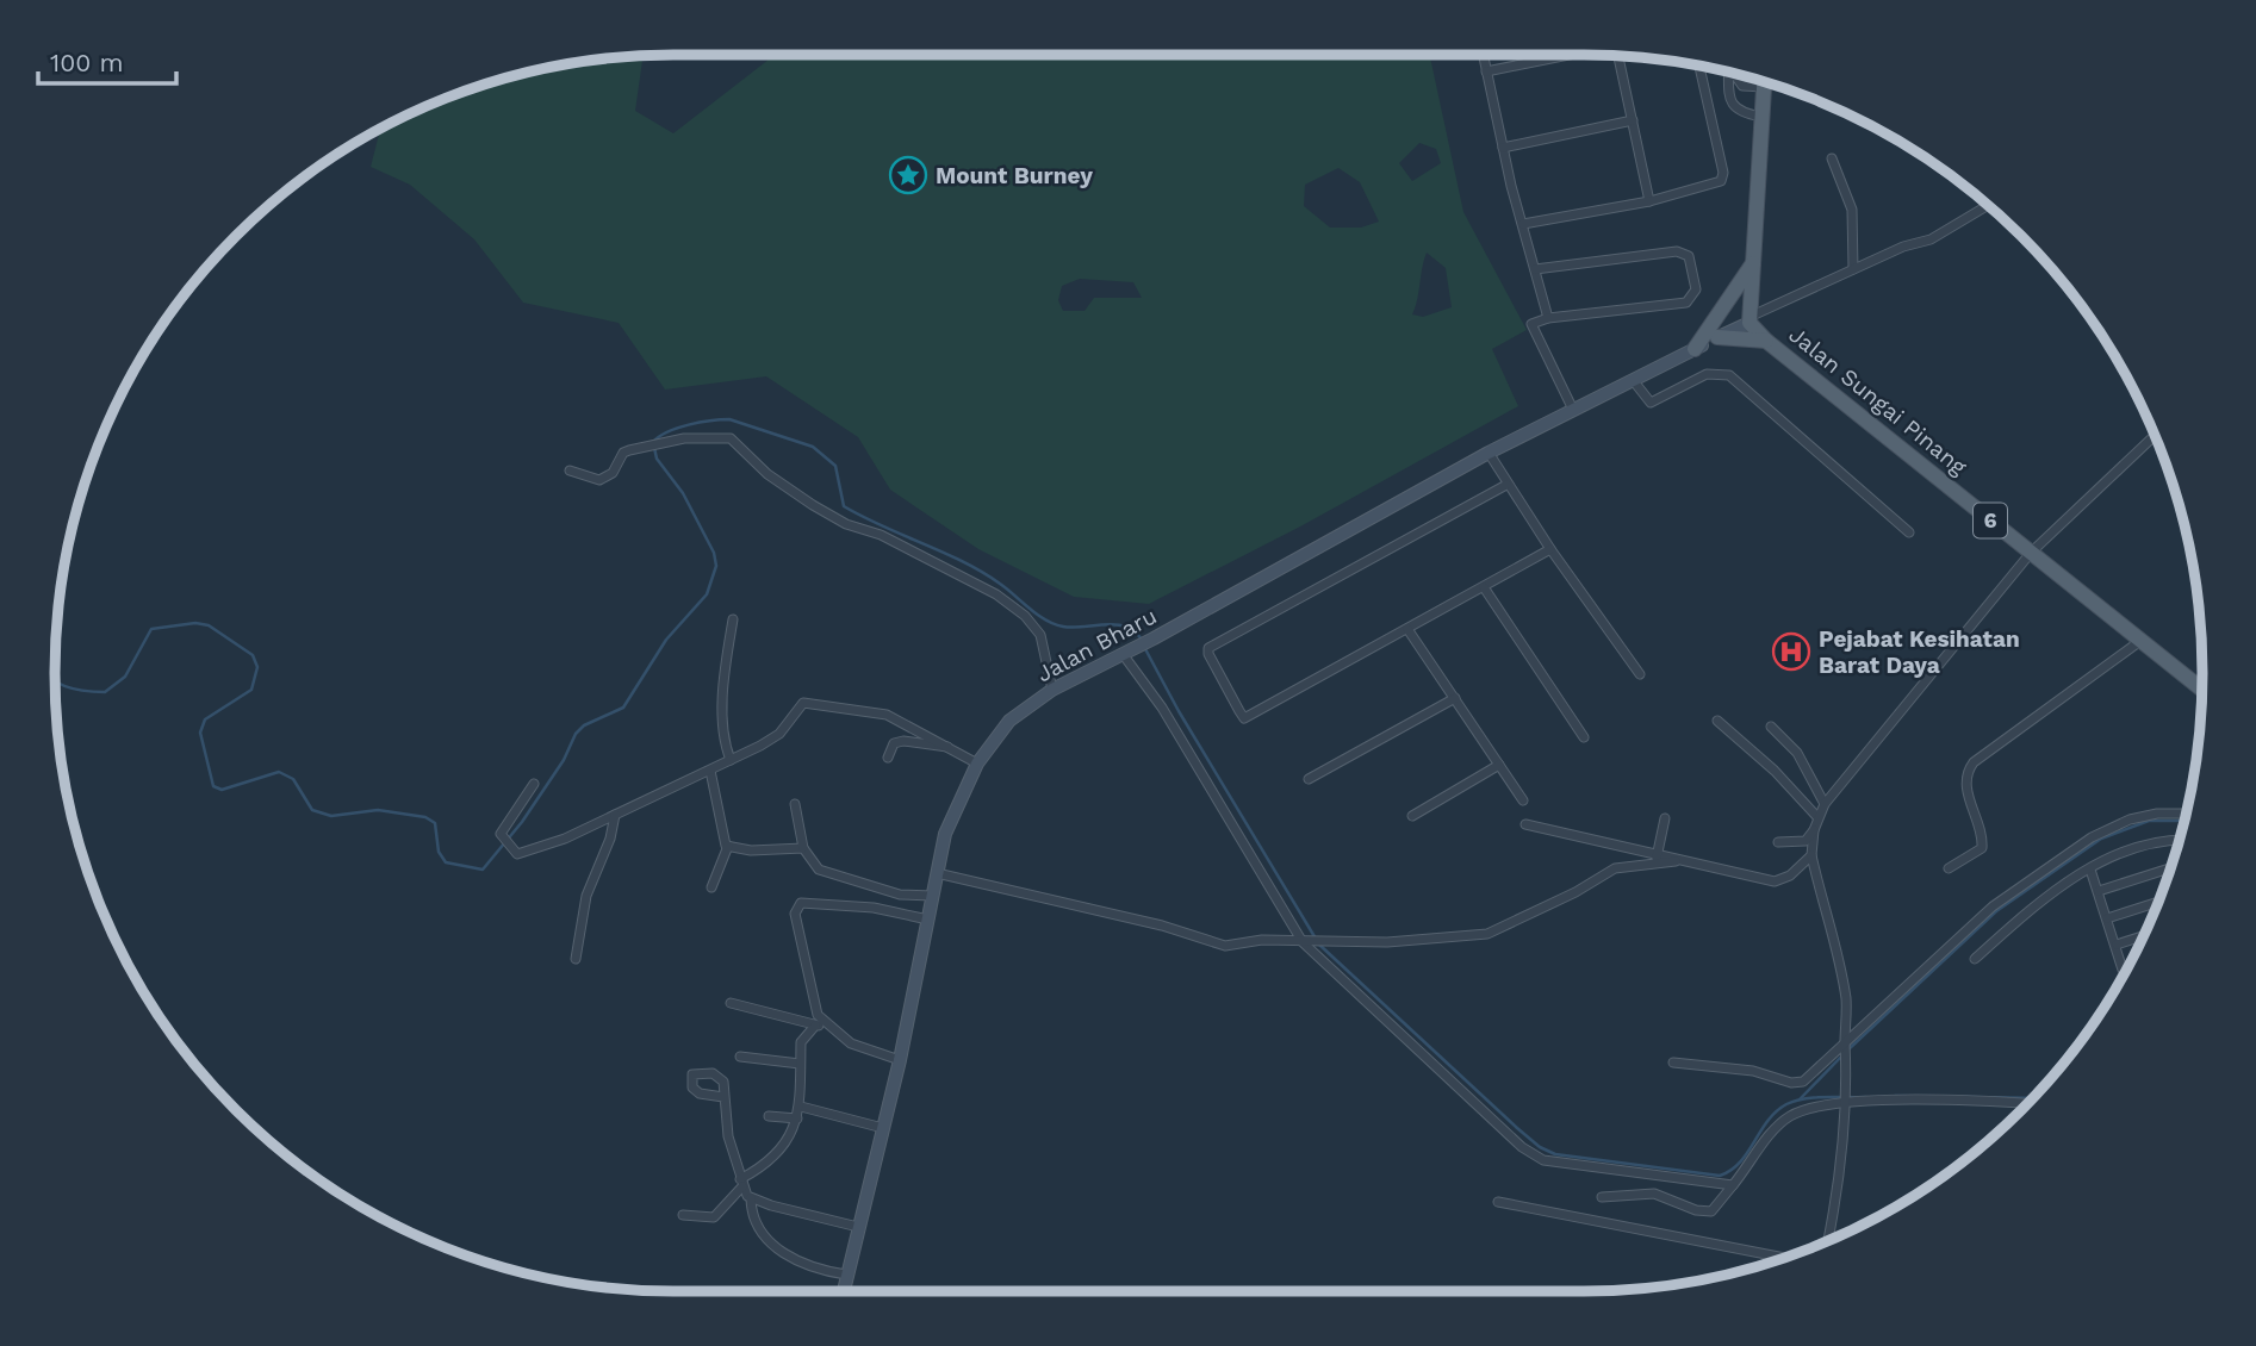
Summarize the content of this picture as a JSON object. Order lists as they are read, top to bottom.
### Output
{
  "streets": {
    "main road": ["Jalan Sungai Pinang", "6", "Jalan Bharu"]
  },
  "crossings": [
    ["Jalan Sungai Pinang", "Jalan Bharu"]
  ],
  "places": {
    "place": ["Mount Burney"],
    "hospital": ["Pejabat Kesihatan Barat Daya"]
  },
  "scale_bar": "100 m"
}
